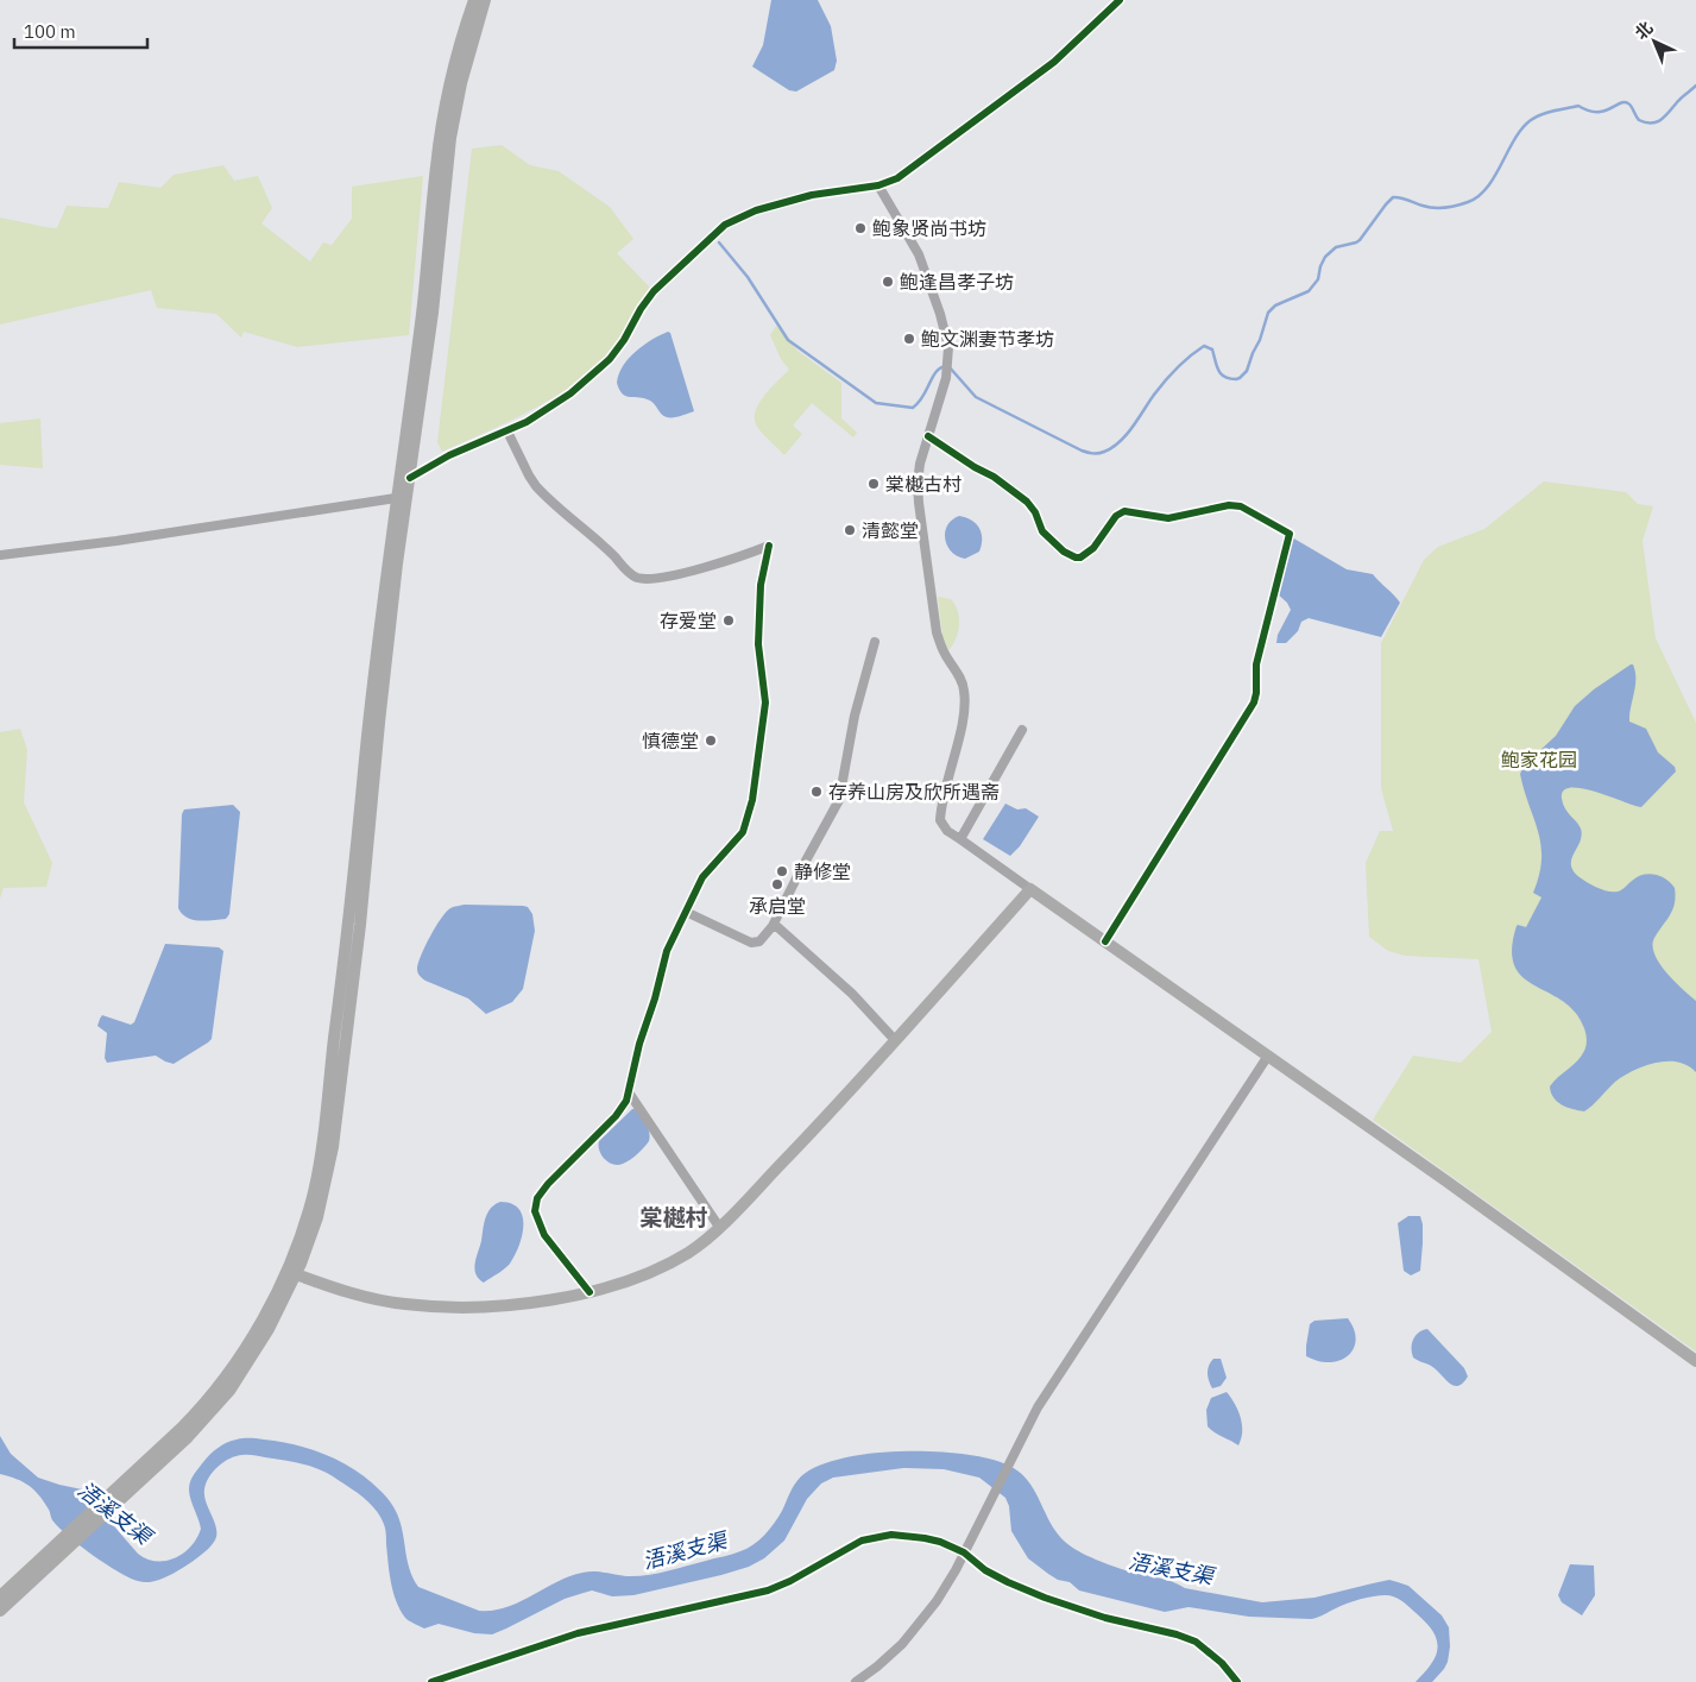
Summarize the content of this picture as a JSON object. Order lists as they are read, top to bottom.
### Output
{
  "districts": ["棠樾村"],
  "water": ["浯溪支渠"],
  "parks": ["鲍家花园"],
  "places": [
    "鲍象贤尚书坊",
    "鲍逢昌孝子坊",
    "鲍文渊妻节孝坊",
    "棠樾古村",
    "清懿堂",
    "存爱堂",
    "慎德堂",
    "存养山房及欣所遇斋",
    "静修堂",
    "承启堂"
  ],
  "scale_bar": "100 m",
  "north": "top left"
}
